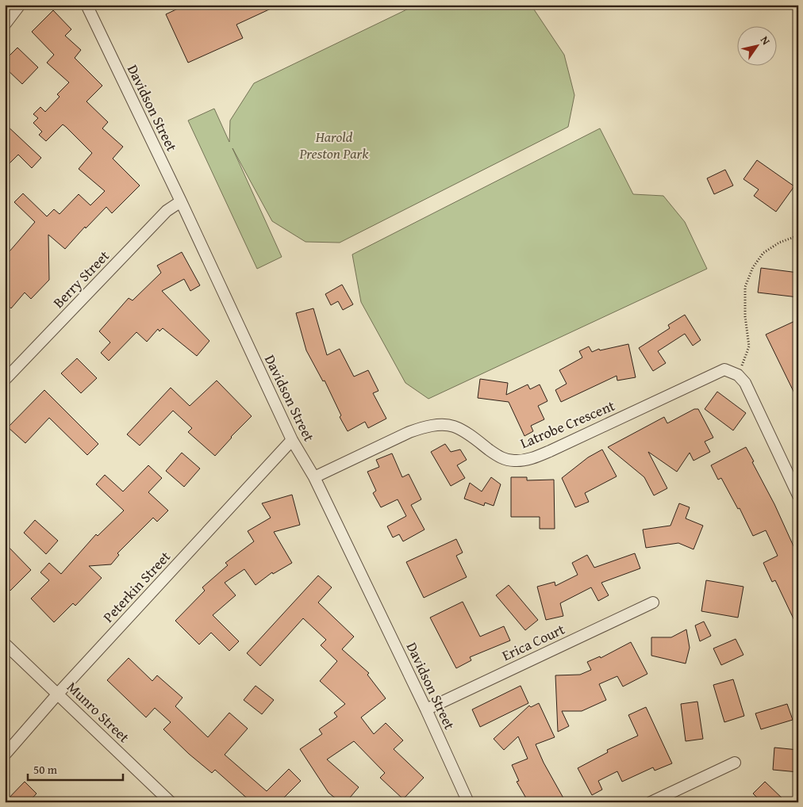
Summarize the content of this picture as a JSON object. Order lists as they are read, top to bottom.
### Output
{
  "streets": {
    "street": [
      "Davidson Street",
      "Berry Street",
      "Latrobe Crescent",
      "Peterkin Street",
      "Erica Court",
      "Munro Street"
    ]
  },
  "crossings": [
    ["Davidson Street", "Berry Street"],
    ["Davidson Street", "Latrobe Crescent"],
    ["Davidson Street", "Peterkin Street"],
    ["Davidson Street", "Erica Court"],
    ["Peterkin Street", "Munro Street"]
  ],
  "parks": ["Harold Preston Park"],
  "scale_bar": "50 m",
  "north": "top right"
}
